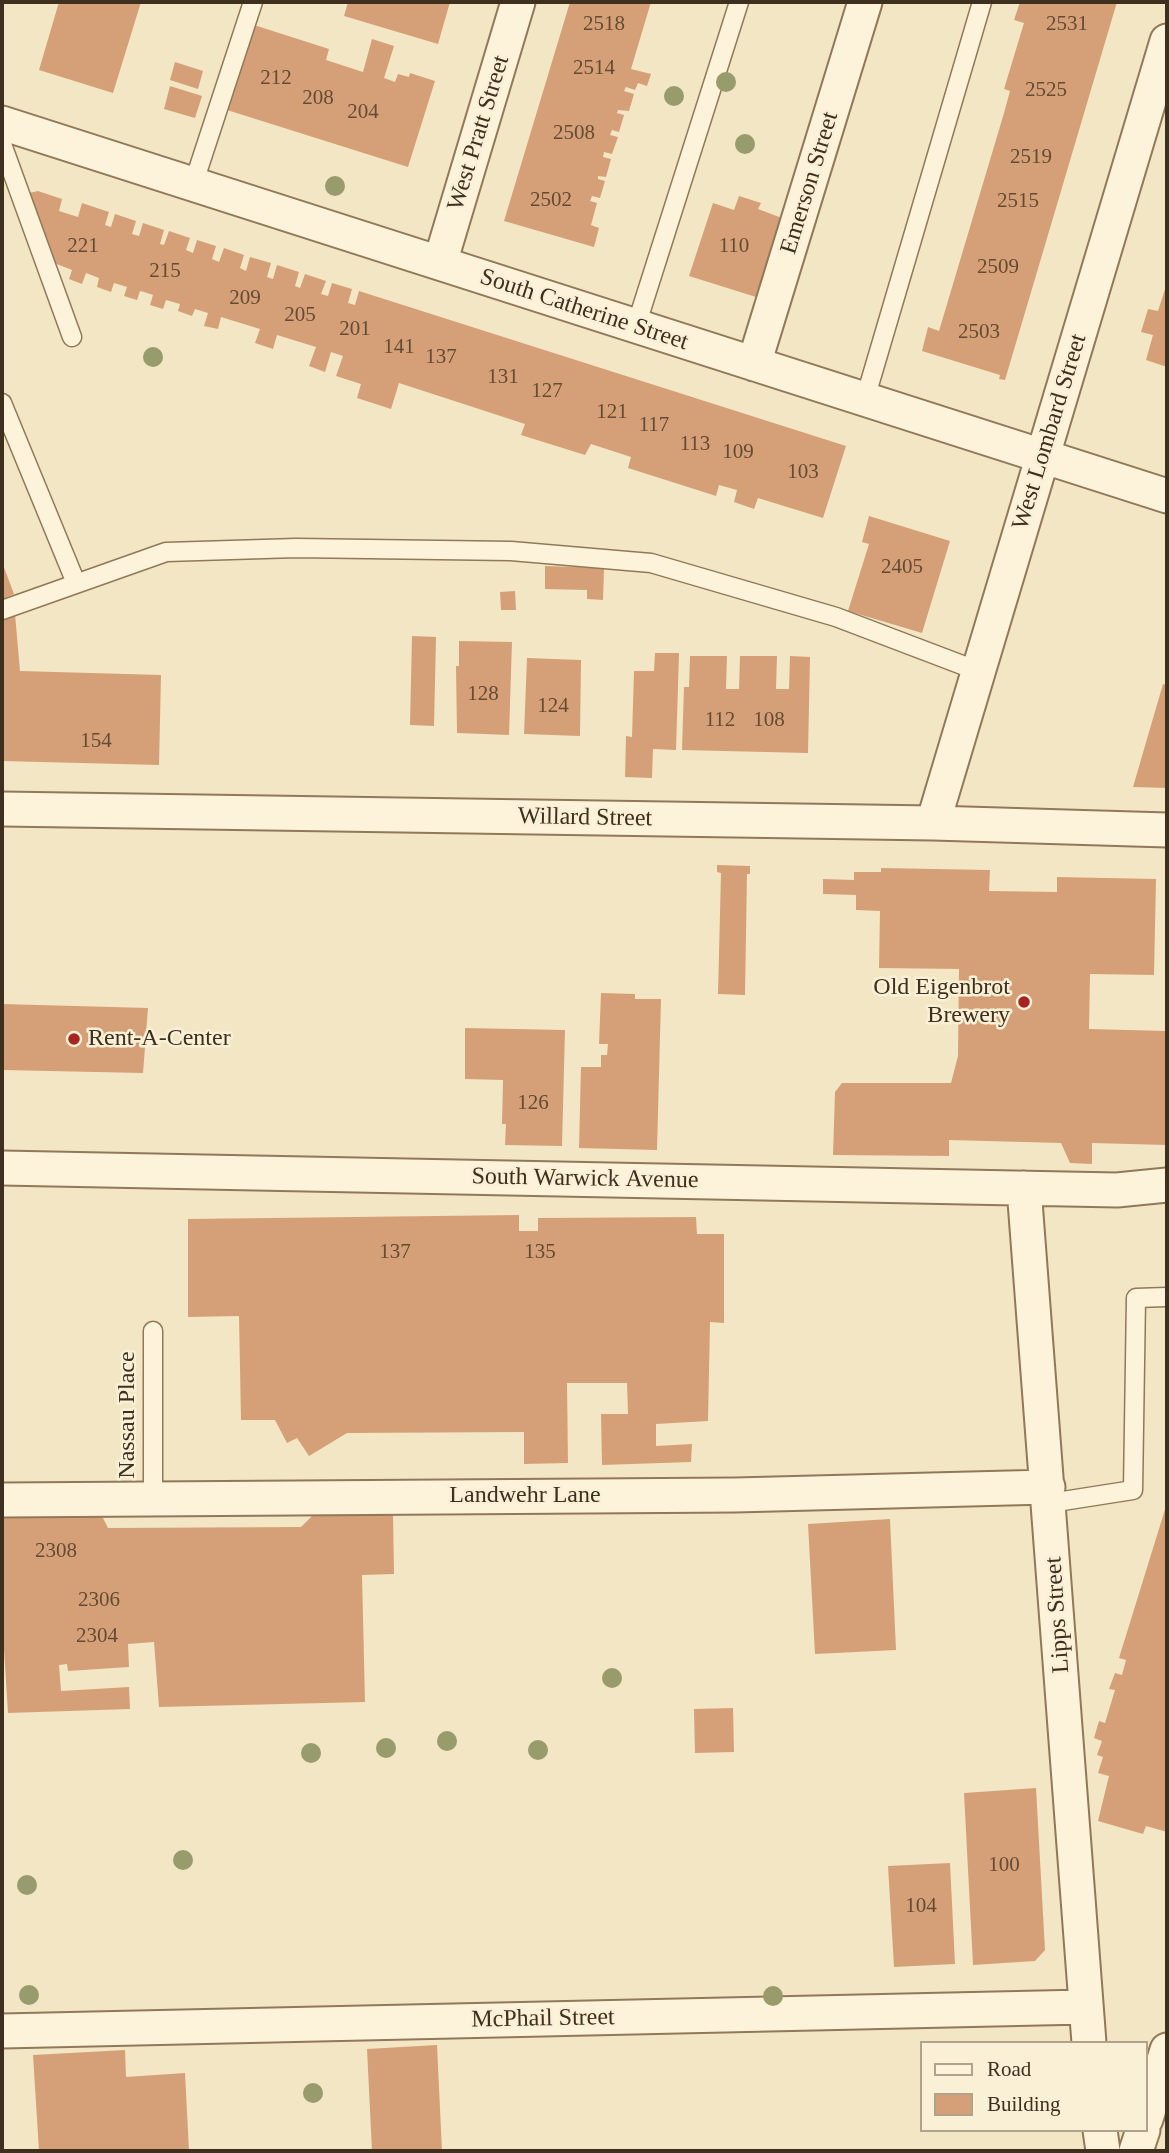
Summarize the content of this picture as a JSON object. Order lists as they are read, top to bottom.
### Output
{
  "streets": {
    "street": [
      "West Pratt Street",
      "Emerson Street",
      "South Catherine Street",
      "West Lombard Street",
      "Willard Street",
      "South Warwick Avenue",
      "Landwehr Lane",
      "Lipps Street",
      "McPhail Street"
    ],
    "lane": ["Nassau Place"]
  },
  "crossings": [
    ["West Pratt Street", "South Catherine Street"],
    ["Emerson Street", "South Catherine Street"],
    ["South Catherine Street", "West Lombard Street"],
    ["West Lombard Street", "Willard Street"],
    ["South Warwick Avenue", "Lipps Street"],
    ["Nassau Place", "Landwehr Lane"],
    ["Landwehr Lane", "Lipps Street"],
    ["Lipps Street", "McPhail Street"]
  ],
  "places": ["Old Eigenbrot Brewery", "Rent-A-Center"],
  "house_numbers": [
    "2518",
    "2531",
    "2514",
    "212",
    "2525",
    "208",
    "204",
    "2508",
    "2519",
    "2502",
    "2515",
    "221",
    "110",
    "2509",
    "215",
    "209",
    "205",
    "201",
    "2503",
    "141",
    "137",
    "131",
    "127",
    "121",
    "117",
    "113",
    "109",
    "103",
    "2405",
    "128",
    "124",
    "112",
    "108",
    "154",
    "126",
    "137",
    "135",
    "2308",
    "2306",
    "2304",
    "100",
    "104"
  ],
  "legend": ["Road", "Building"]
}
